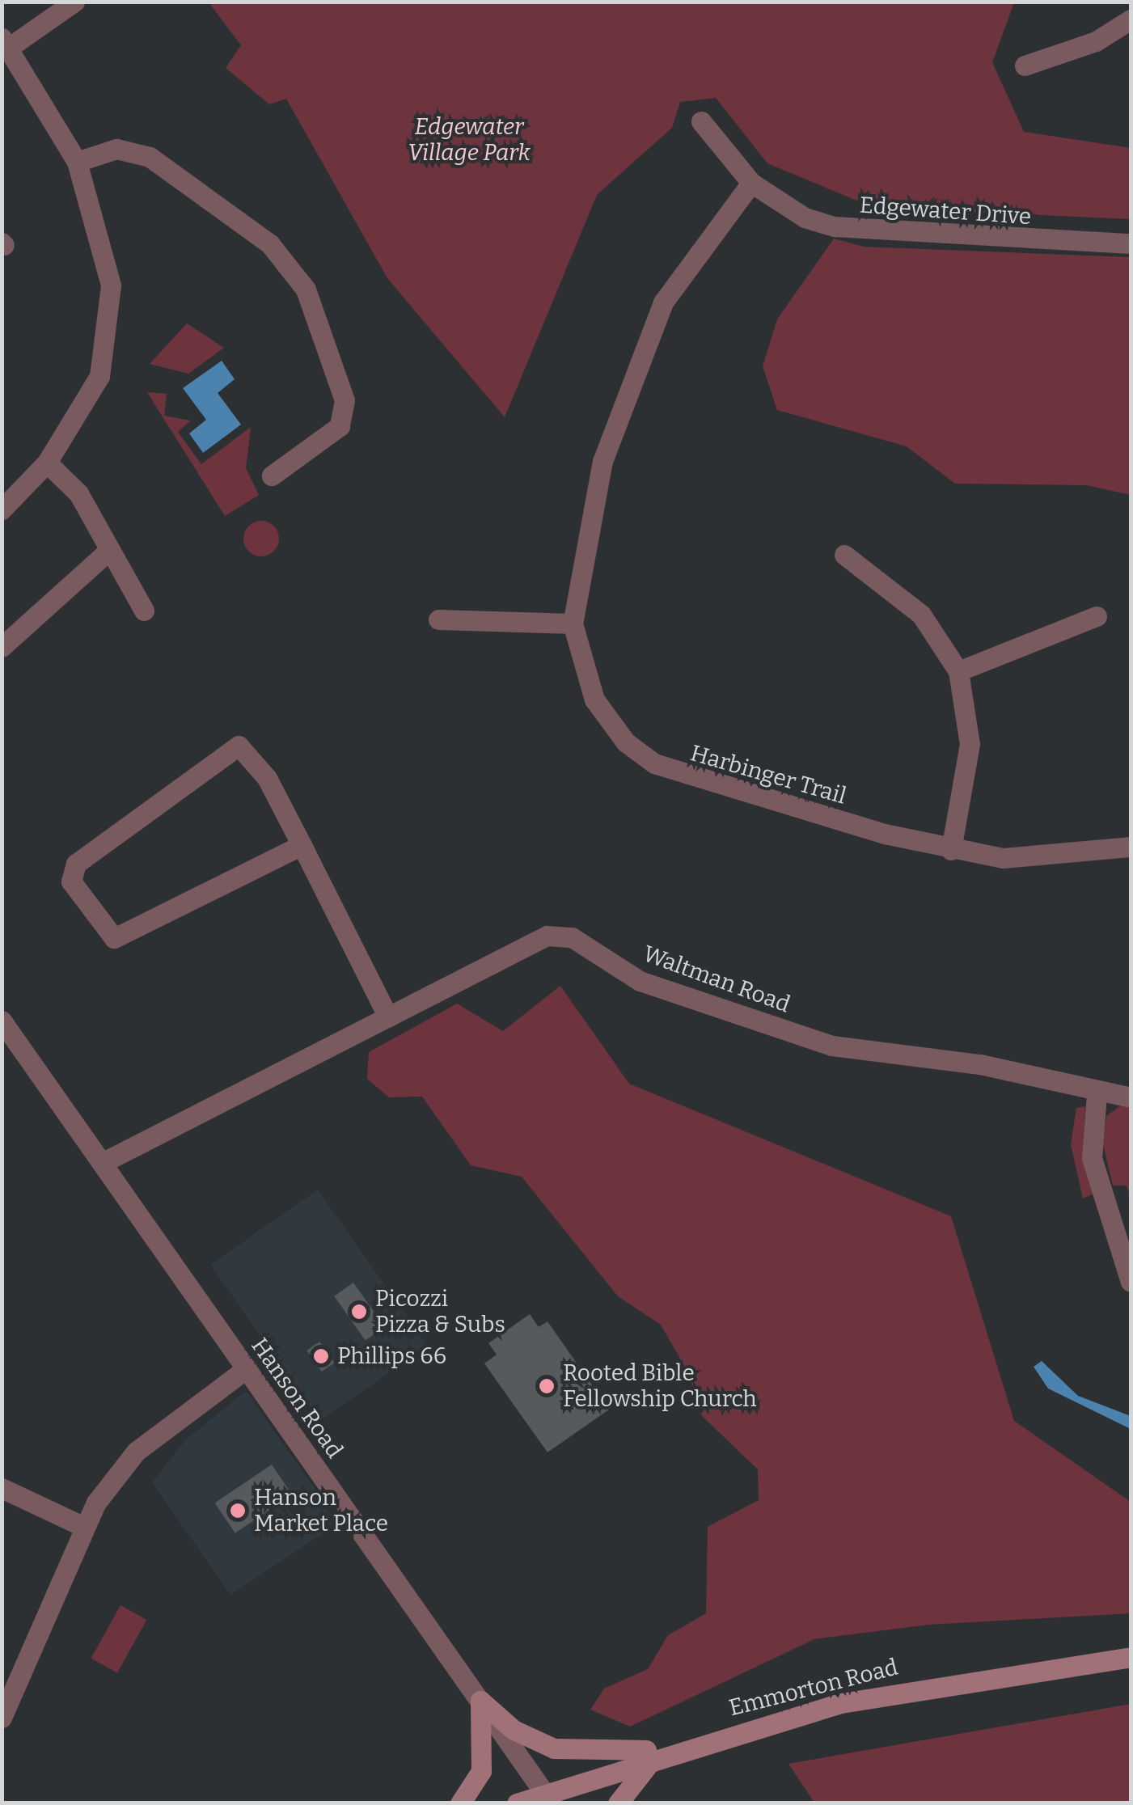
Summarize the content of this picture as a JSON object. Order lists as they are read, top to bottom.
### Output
{
  "streets": {
    "main road": ["Emmorton Road"],
    "street": [
      "Edgewater Drive",
      "Harbinger Trail",
      "Waltman Road",
      "Hanson Road"
    ]
  },
  "crossings": [
    ["Edgewater Drive", "Harbinger Trail"],
    ["Waltman Road", "Hanson Road"],
    ["Hanson Road", "Emmorton Road"]
  ],
  "parks": ["Edgewater Village Park"],
  "places": [
    "Picozzi Pizza & Subs",
    "Phillips 66",
    "Rooted Bible Fellowship Church",
    "Hanson Market Place"
  ]
}
